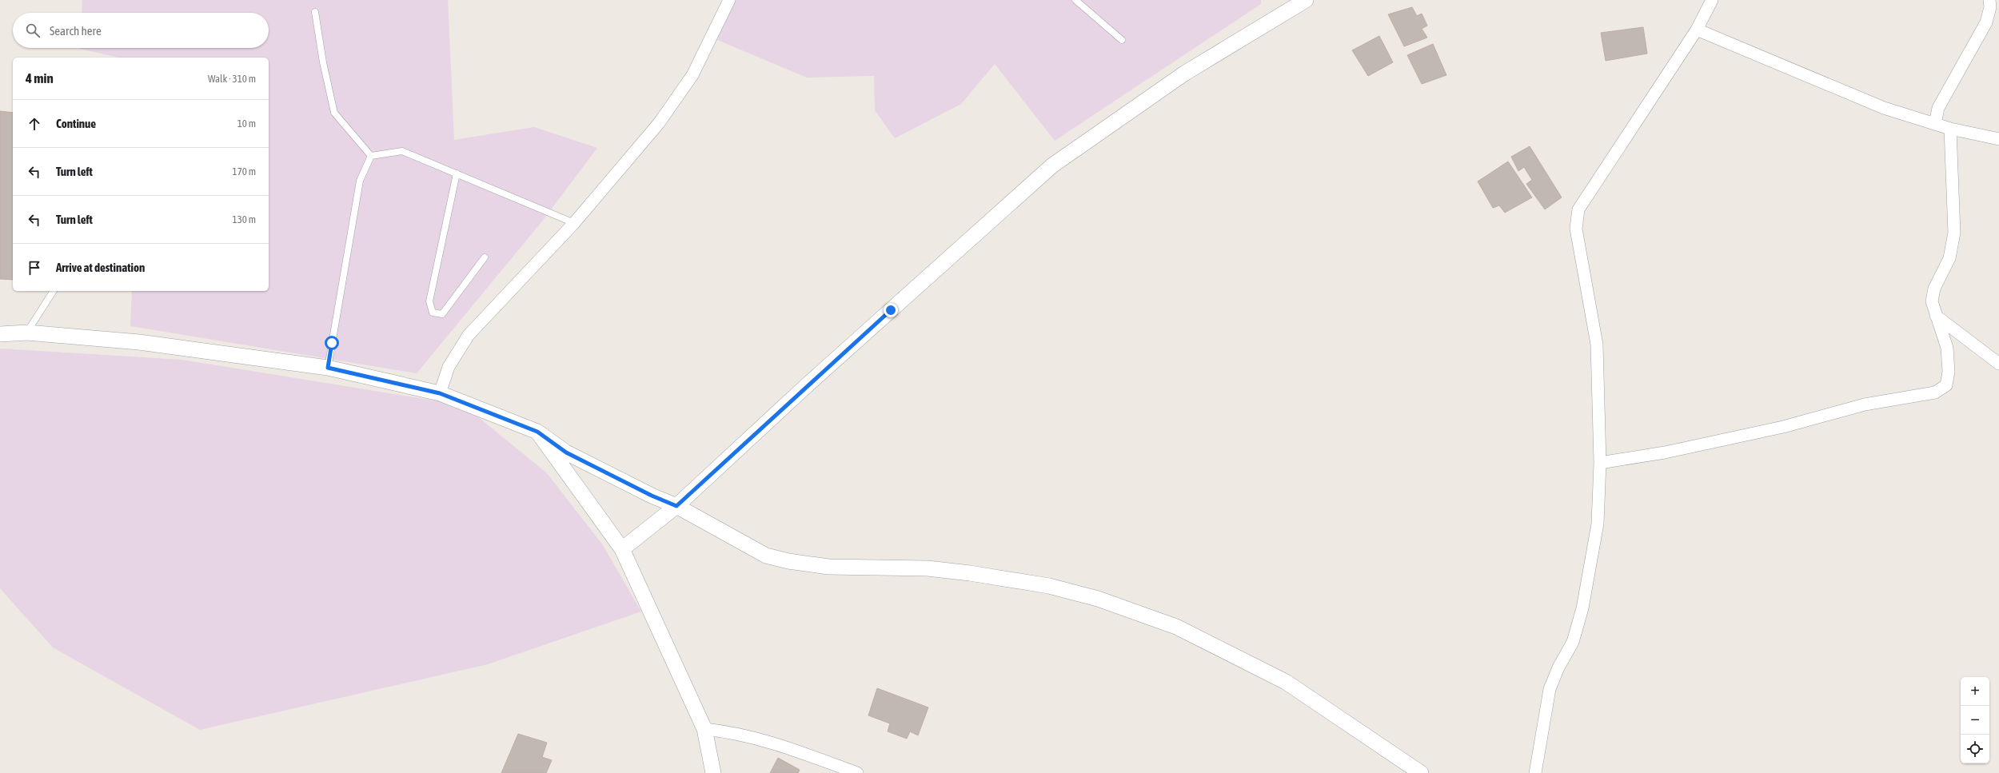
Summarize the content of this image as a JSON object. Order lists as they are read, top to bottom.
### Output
{
  "page": {
    "search": "Search here",
    "heading": ["4 min", "Walk · 310 m"],
    "list": [
      ["Continue", "10 m"],
      ["Turn left", "170 m"],
      ["Turn left", "130 m"],
      "Arrive at destination"
    ],
    "map_buttons": ["+", "−"]
  }
}
